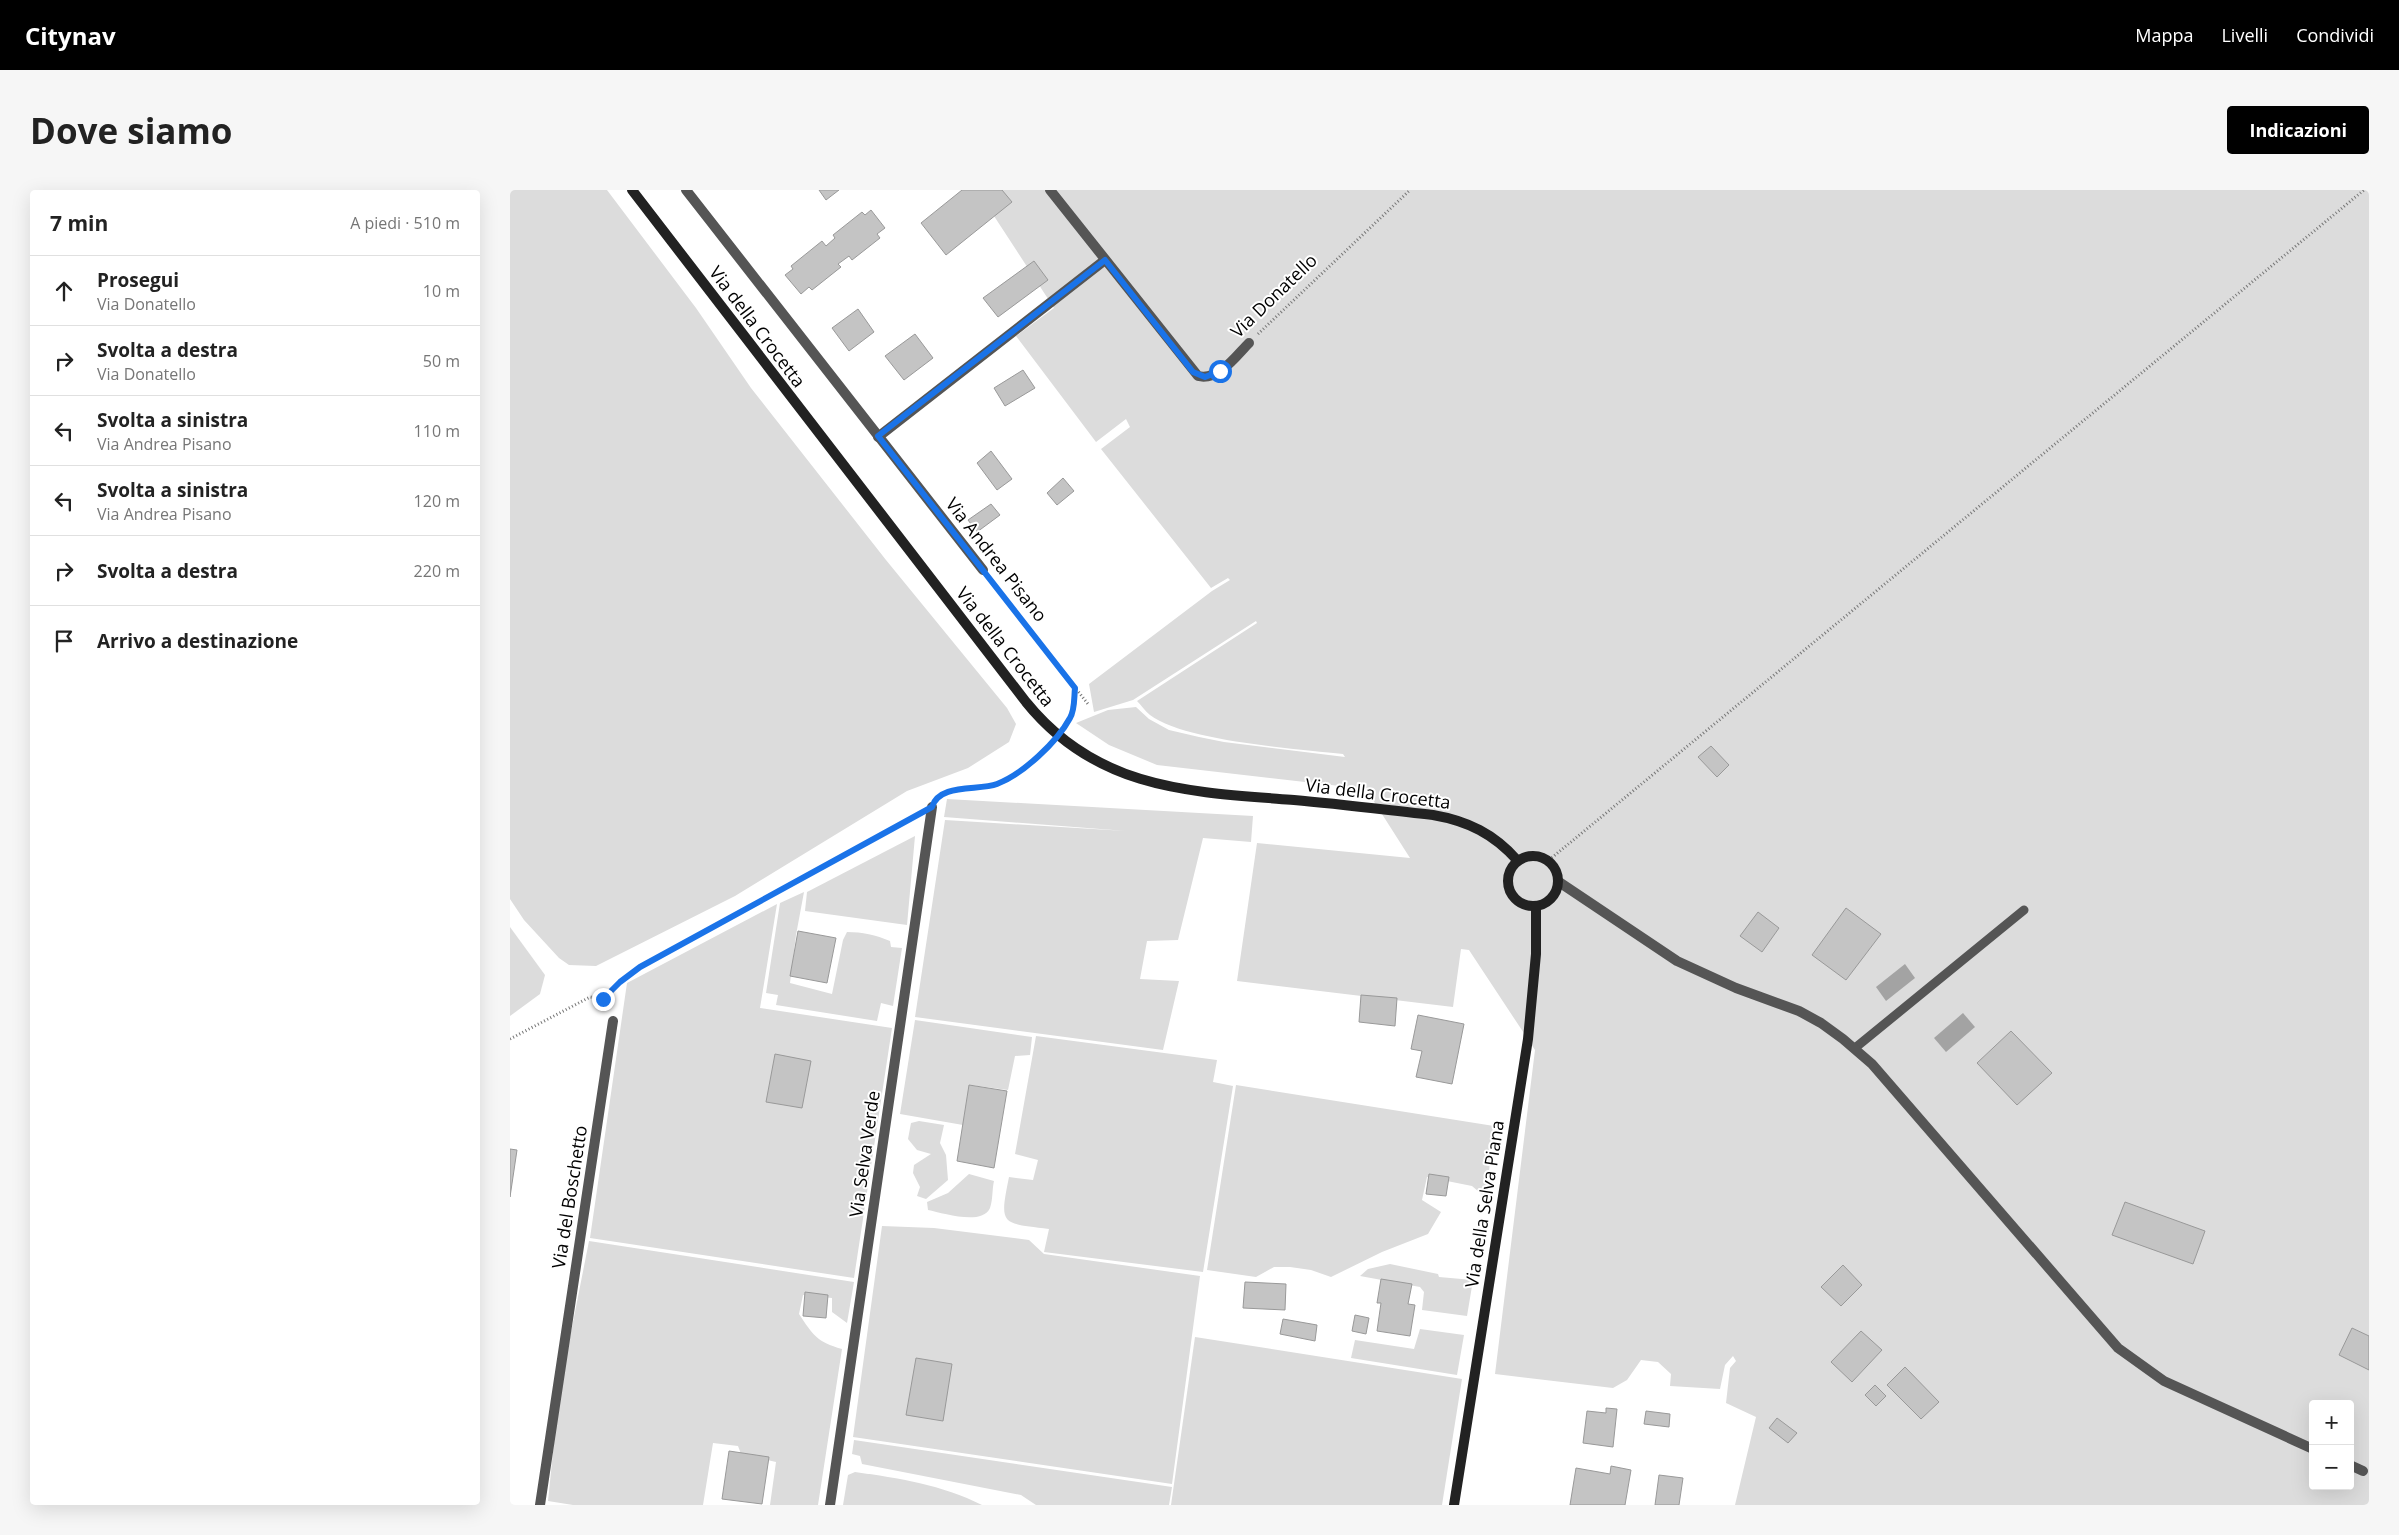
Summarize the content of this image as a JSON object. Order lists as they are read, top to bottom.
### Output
{
  "streets": {
    "street": [
      "Via Donatello",
      "Via della Crocetta",
      "Via Andrea Pisano",
      "Via Selva Verde",
      "Via del Boschetto",
      "Via della Selva Piana"
    ]
  },
  "crossings": [
    ["Via della Crocetta", "Via della Selva Piana"]
  ],
  "page": {
    "header": "Citynav",
    "nav": ["Mappa", "Livelli", "Condividi"],
    "buttons": "Indicazioni",
    "title": "Dove siamo",
    "heading": ["7 min", "A piedi · 510 m"],
    "list": [
      ["Prosegui", "Via Donatello", "10 m"],
      ["Svolta a destra", "Via Donatello", "50 m"],
      ["Svolta a sinistra", "Via Andrea Pisano", "110 m"],
      ["Svolta a sinistra", "Via Andrea Pisano", "120 m"],
      ["Svolta a destra", "220 m"],
      "Arrivo a destinazione"
    ],
    "map_buttons": ["+", "−"]
  }
}
